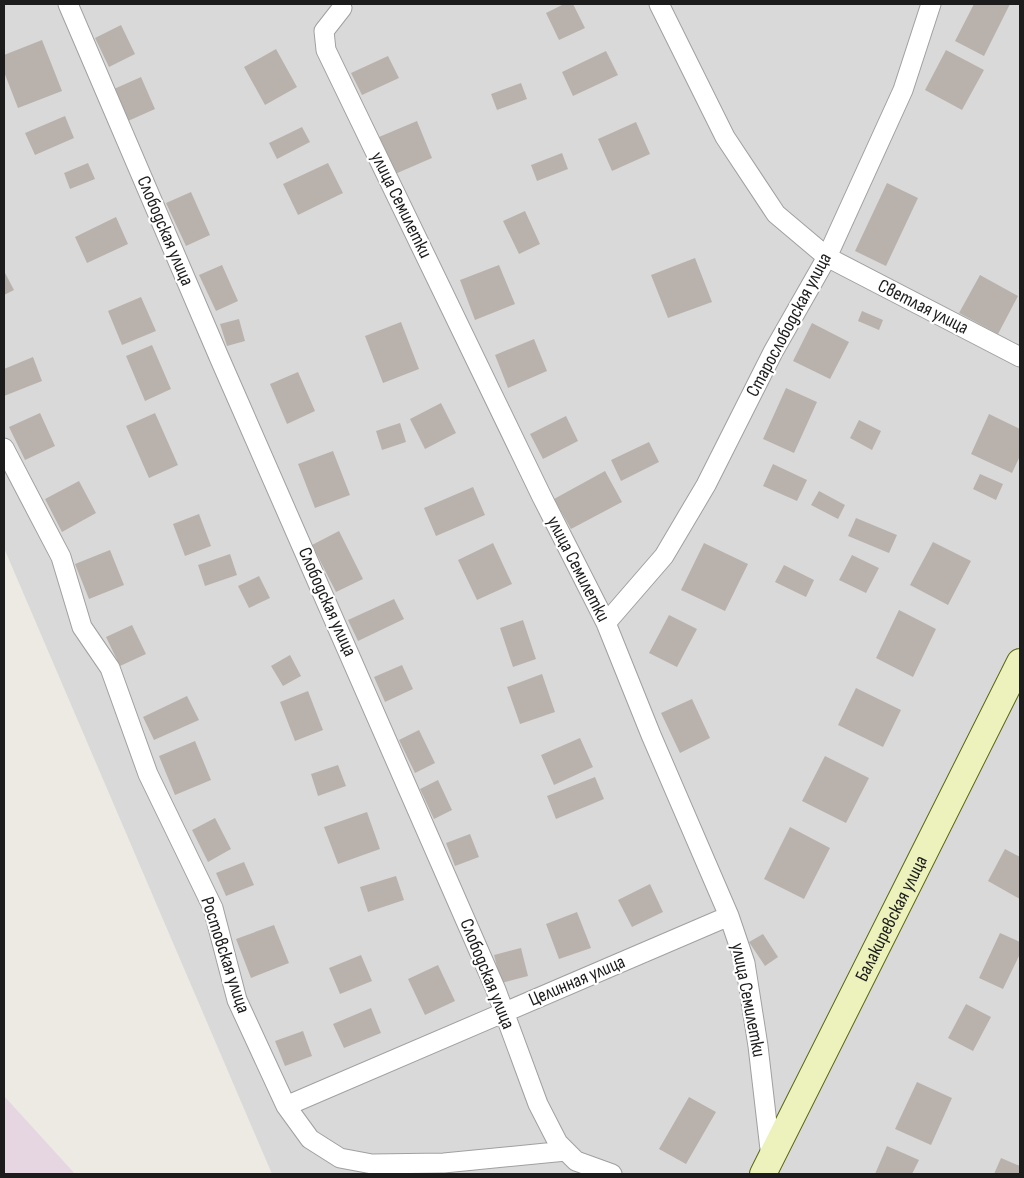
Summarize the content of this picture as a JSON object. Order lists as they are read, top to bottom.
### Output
{
  "streets": {
    "street": [
      "улица Семилетки",
      "Слободская улица",
      "Светлая улица",
      "Старослободская улица",
      "Балакиревская улица",
      "Ростовская улица",
      "Целинная улица"
    ]
  },
  "crossings": [
    ["улица Семилетки", "Старослободская улица"],
    ["улица Семилетки", "Балакиревская улица"],
    ["улица Семилетки", "Целинная улица"],
    ["Слободская улица", "Ростовская улица"],
    ["Слободская улица", "Целинная улица"],
    ["Светлая улица", "Старослободская улица"],
    ["Ростовская улица", "Целинная улица"]
  ]
}
